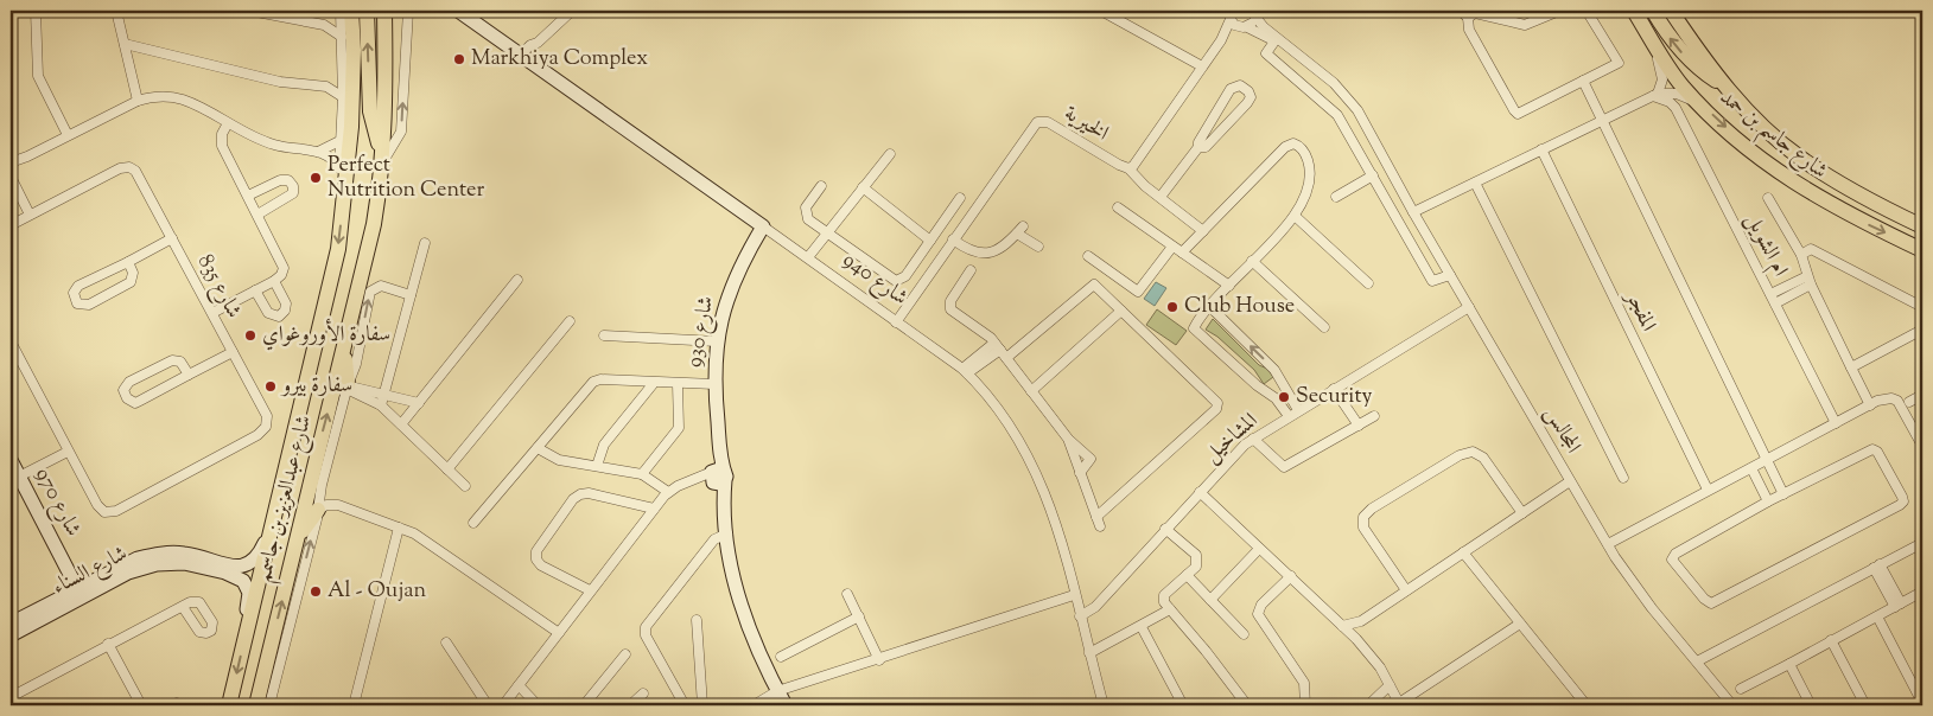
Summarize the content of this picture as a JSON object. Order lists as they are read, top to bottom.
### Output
{
  "streets": {
    "main road": ["شارع جاسم بن حمد", "شارع عبدالعزيز بن جاسمم"],
    "street": [
      "الخيرية",
      "ام الشويل",
      "شارع 940",
      "شارع 835",
      "المفجر",
      "شارع 930",
      "المجالس",
      "المشاخيل",
      "شارع 970",
      "شارع السناء"
    ]
  },
  "crossings": [
    ["الخيرية", "شارع 940"],
    ["شارع 940", "شارع 930"],
    ["شارع 940", "المشاخيل"],
    ["المجالس", "المشاخيل"],
    ["شارع عبدالعزيز بن جاسمم", "شارع السناء"],
    ["شارع 970", "شارع السناء"]
  ],
  "places": [
    "Markhiya Complex",
    "Perfect Nutrition Center",
    "Club House",
    "سفارة الأوروغواي",
    "سفارة بيرو",
    "Security",
    "Al - Oujan"
  ]
}
